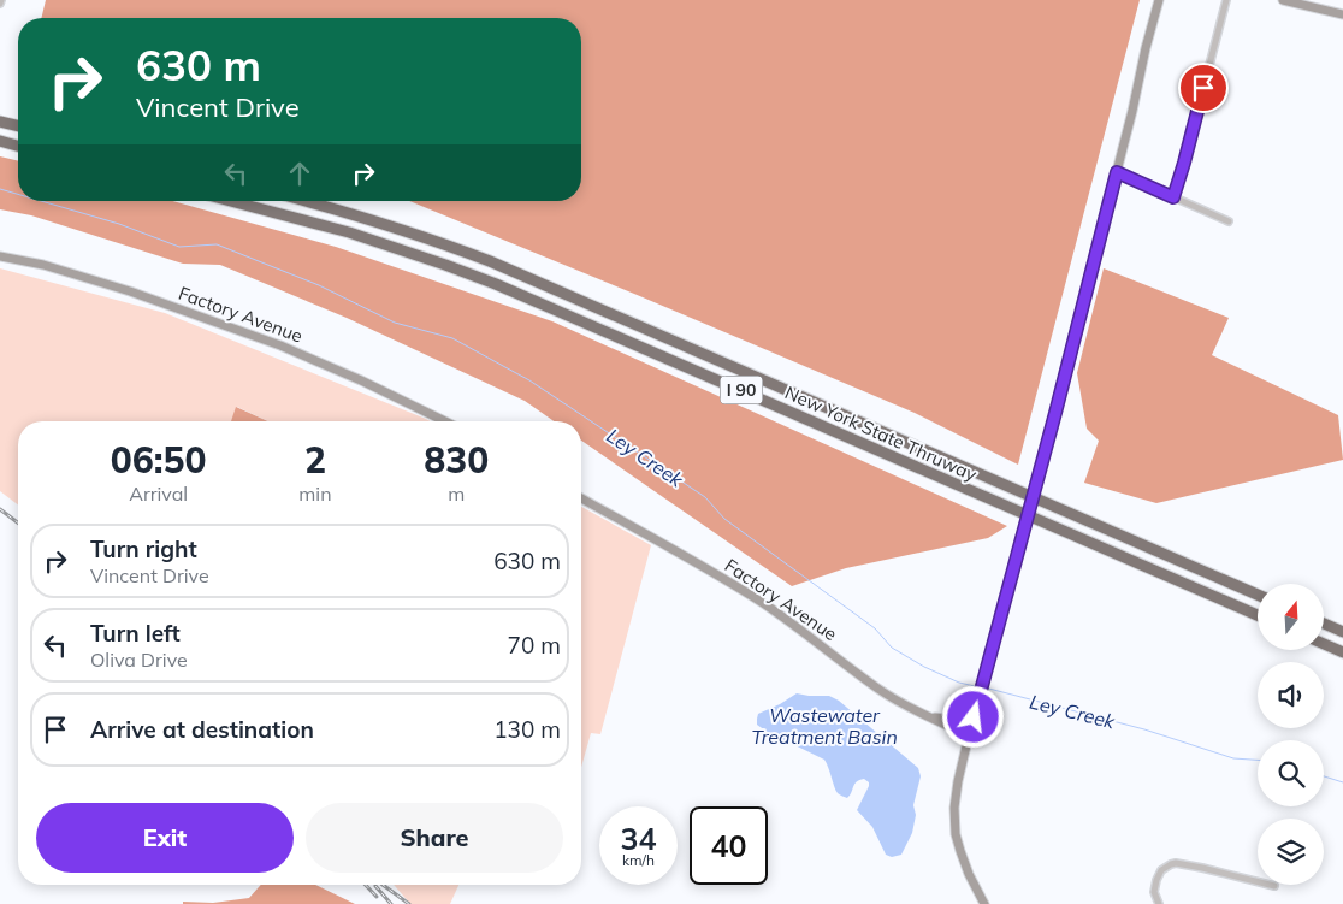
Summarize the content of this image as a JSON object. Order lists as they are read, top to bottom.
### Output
{
  "streets": {
    "highway": ["I 90", "New York State Thruway"],
    "street": ["Factory Avenue"]
  },
  "water": ["Ley Creek", "Wastewater Treatment Basin"],
  "north": "top",
  "page": {
    "turn": ["630 m", "Vincent Drive"],
    "eta": [
      "06:50",
      "Arrival",
      "2",
      "min",
      "830",
      "m"
    ],
    "list": [
      {
        "name": "Turn right",
        "note": "Vincent Drive",
        "value": "630 m"
      },
      {
        "name": "Turn left",
        "note": "Oliva Drive",
        "value": "70 m"
      },
      {
        "name": "Arrive at destination",
        "value": "130 m"
      }
    ],
    "buttons": ["Exit", "Share"],
    "speed": "34 km/h",
    "limit": "40"
  }
}
